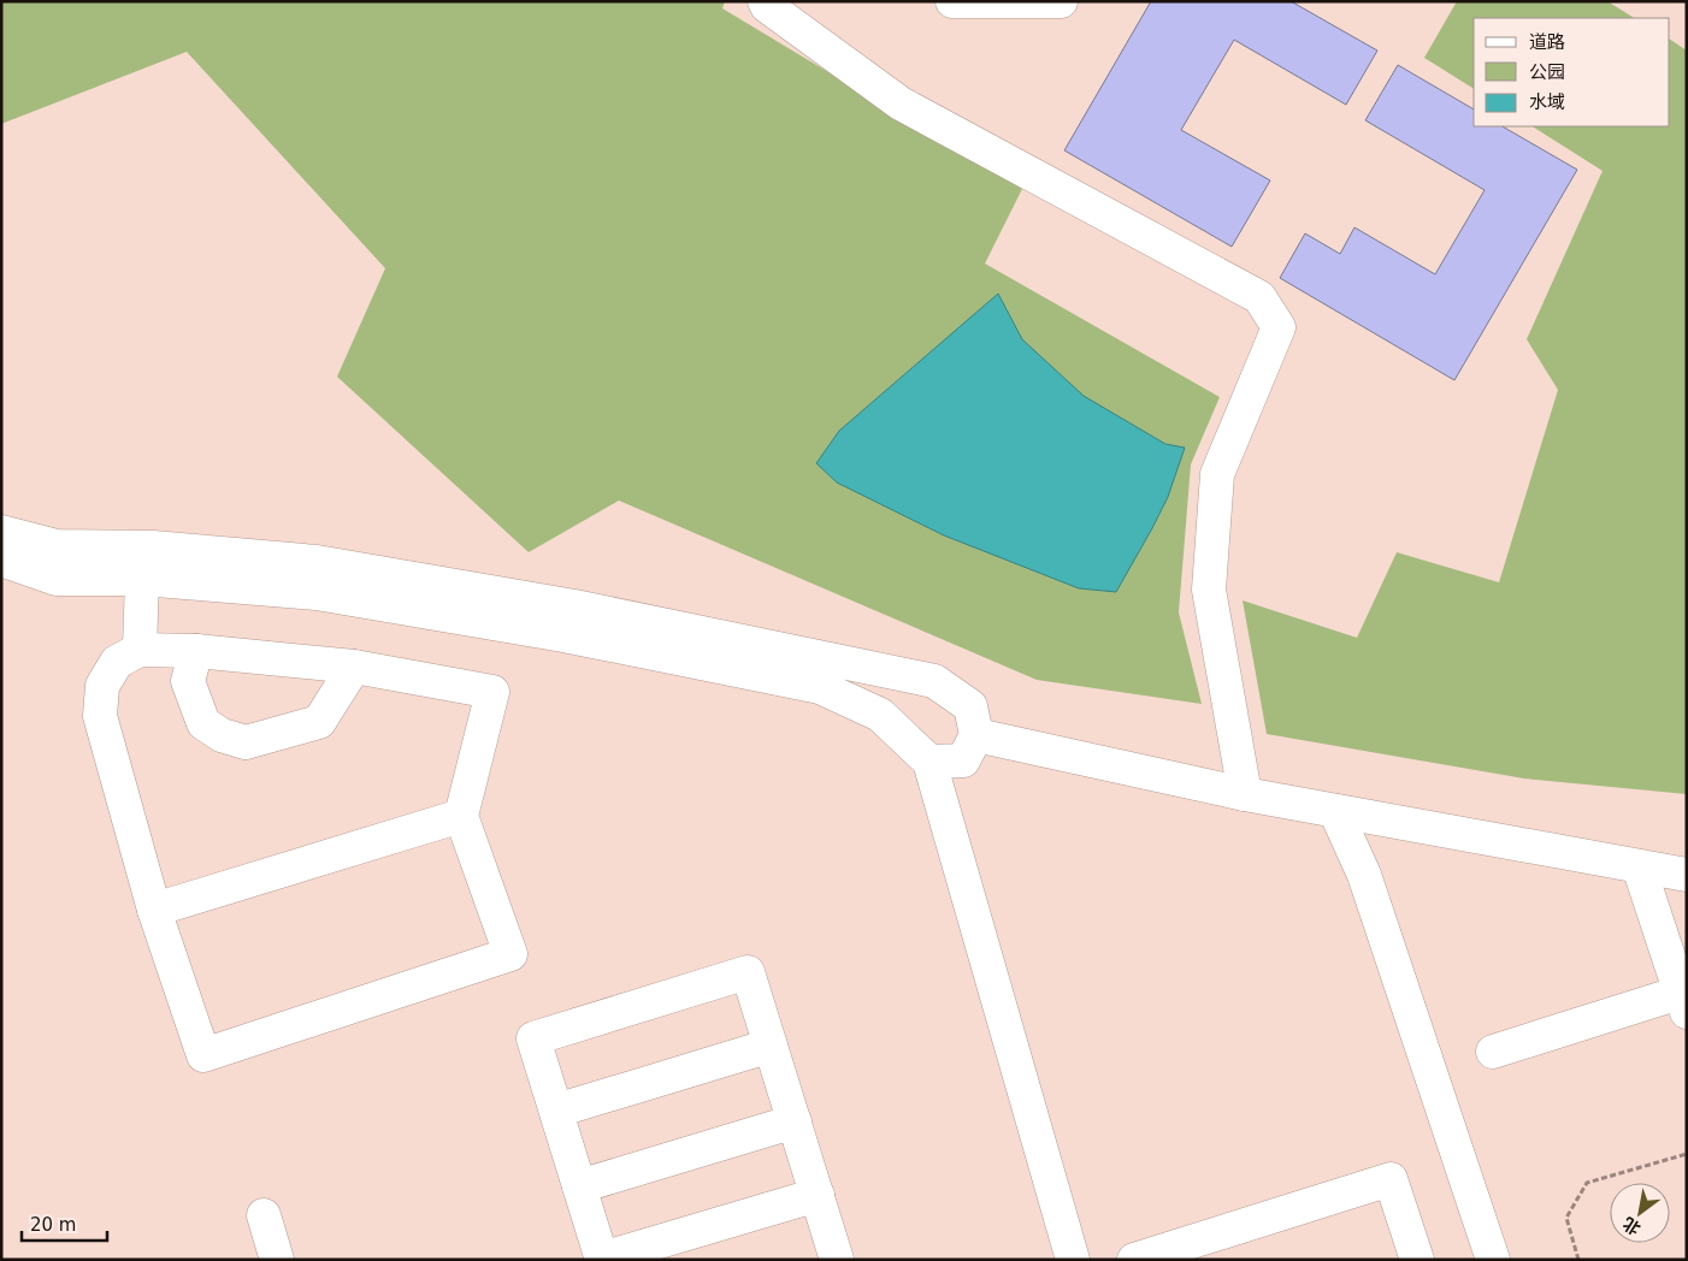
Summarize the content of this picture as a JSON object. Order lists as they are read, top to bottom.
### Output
{
  "legend": ["道路", "公园", "水域"],
  "scale_bar": "20 m",
  "north": "bottom left"
}
